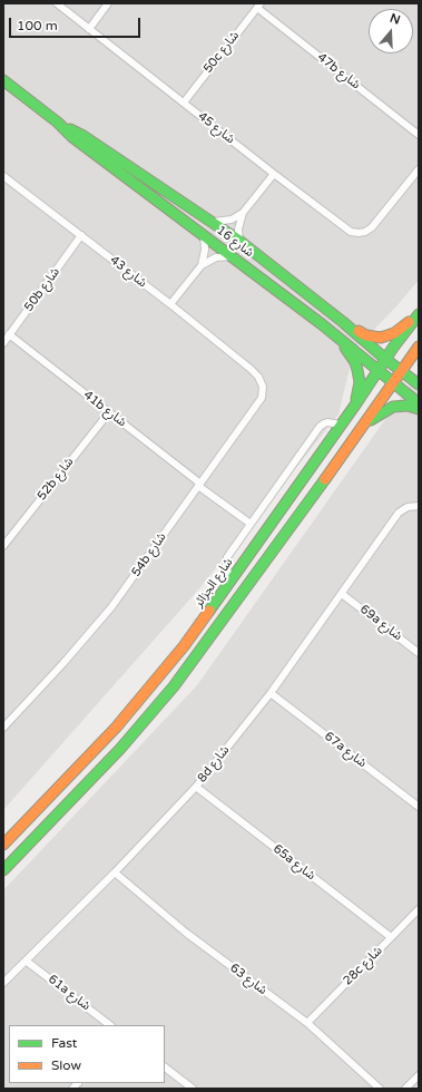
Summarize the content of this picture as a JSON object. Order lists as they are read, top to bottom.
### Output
{
  "streets": {
    "main road": ["شارع 16", "شارع الجزائر"],
    "street": [
      "50c شارع",
      "47b شارع",
      "شارع 45",
      "شارع 43",
      "50b شارع",
      "41b شارع",
      "52b شارع",
      "54b شارع",
      "69a شارع",
      "67a شارع",
      "8d شارع",
      "65a شارع",
      "28c شارع",
      "شارع 63",
      "61a شارع"
    ]
  },
  "crossings": [
    ["50c شارع", "47b شارع"],
    ["50c شارع", "شارع 45"],
    ["شارع 16", "شارع الجزائر"],
    ["شارع 43", "50b شارع"],
    ["شارع 43", "54b شارع"],
    ["50b شارع", "41b شارع"],
    ["41b شارع", "52b شارع"],
    ["41b شارع", "54b شارع"],
    ["69a شارع", "8d شارع"],
    ["67a شارع", "8d شارع"],
    ["8d شارع", "65a شارع"],
    ["8d شارع", "شارع 63"],
    ["8d شارع", "61a شارع"],
    ["65a شارع", "28c شارع"],
    ["28c شارع", "شارع 63"]
  ],
  "legend": ["Fast", "Slow"],
  "scale_bar": "100 m",
  "north": "top"
}
